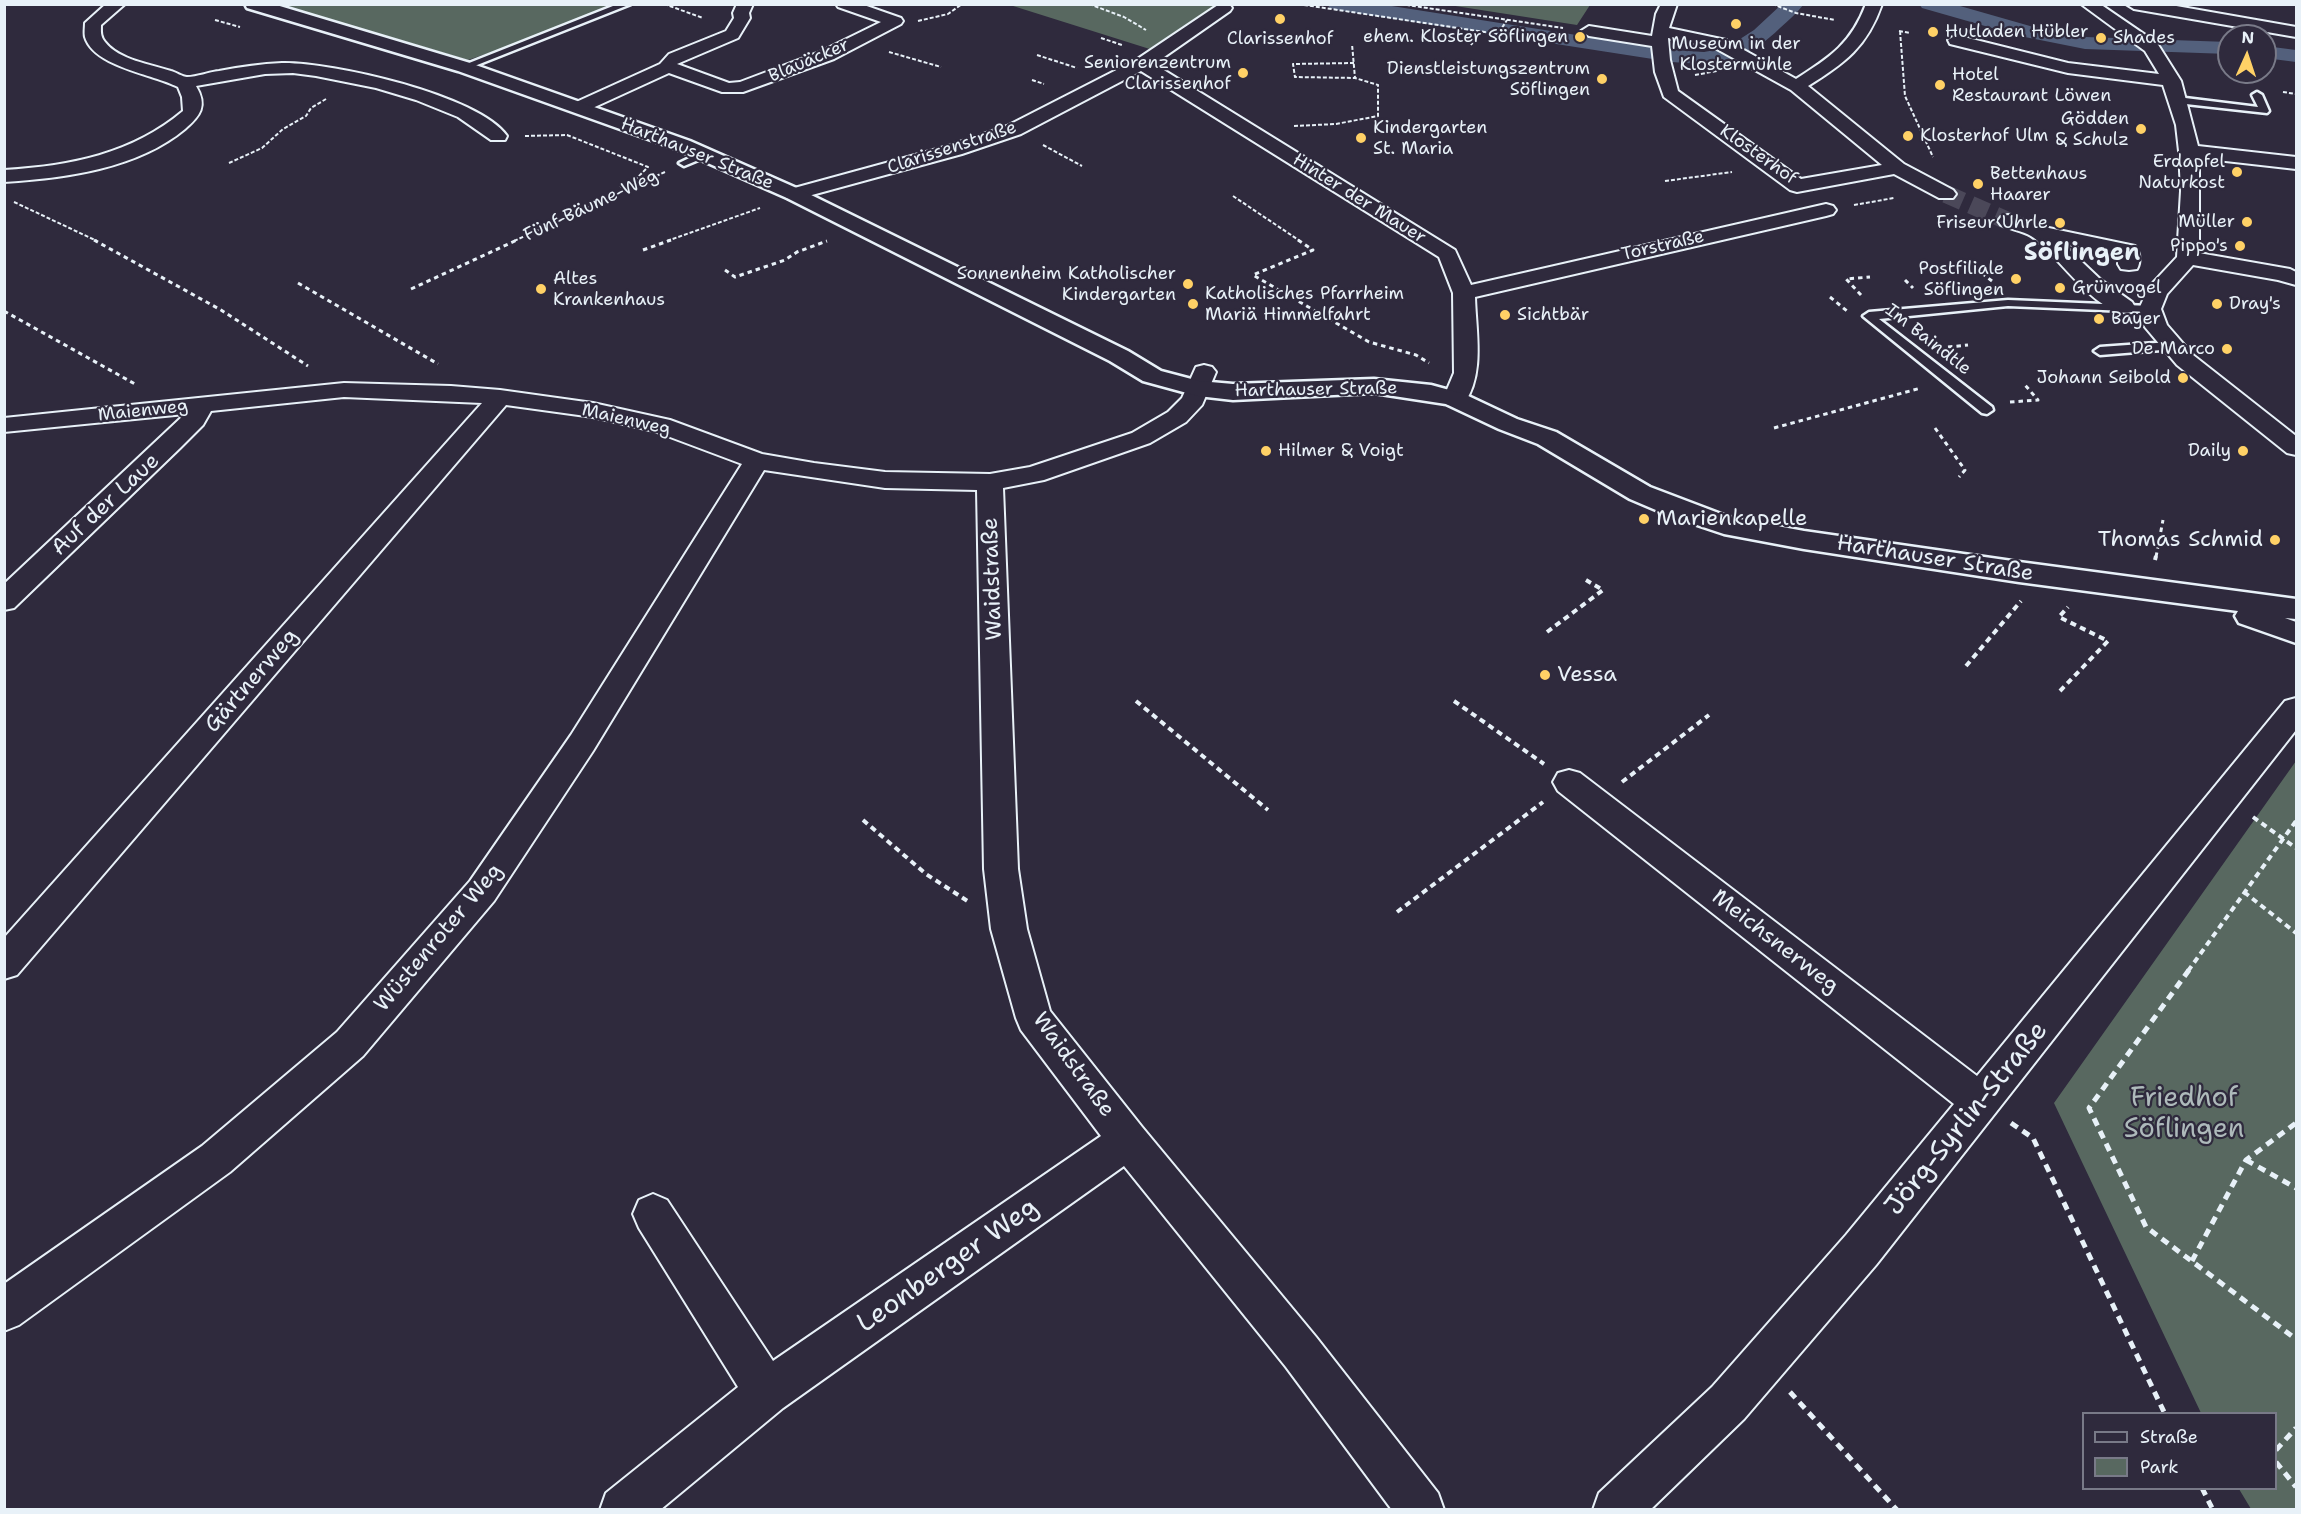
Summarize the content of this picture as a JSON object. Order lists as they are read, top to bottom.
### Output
{
  "streets": {
    "street": [
      "Blauäcker",
      "Clarissenstraße",
      "Harthauser Straße",
      "Klosterhof",
      "Hinter der Mauer",
      "Torstraße",
      "Maienweg",
      "Auf der Laue",
      "Waidstraße",
      "Gärtnerweg",
      "Wüstenroter Weg",
      "Meichsnerweg",
      "Jörg-Syrlin-Straße",
      "Leonberger Weg"
    ],
    "lane": ["Fünf-Bäume-Weg", "Im Baindtle"]
  },
  "crossings": [
    ["Clarissenstraße", "Harthauser Straße"],
    ["Clarissenstraße", "Hinter der Mauer"],
    ["Harthauser Straße", "Hinter der Mauer"],
    ["Harthauser Straße", "Fünf-Bäume-Weg"],
    ["Harthauser Straße", "Maienweg"],
    ["Klosterhof", "Torstraße"],
    ["Hinter der Mauer", "Torstraße"],
    ["Maienweg", "Auf der Laue"],
    ["Maienweg", "Waidstraße"],
    ["Maienweg", "Gärtnerweg"],
    ["Maienweg", "Wüstenroter Weg"],
    ["Waidstraße", "Leonberger Weg"],
    ["Meichsnerweg", "Jörg-Syrlin-Straße"]
  ],
  "districts": ["Söflingen"],
  "parks": ["Friedhof Söflingen"],
  "places": [
    "Clarissenhof",
    "Museum in der Klostermühle",
    "Hutladen Hübler",
    "ehem. Kloster Söflingen",
    "Shades",
    "Seniorenzentrum Clarissenhof",
    "Dienstleistungszentrum Söflingen",
    "Hotel Restaurant Löwen",
    "Gödden & Schulz",
    "Klosterhof Ulm",
    "Kindergarten St. Maria",
    "Erdapfel Naturkost",
    "Bettenhaus Haarer",
    "Müller",
    "Friseur Uhrle",
    "Pippo's",
    "Postfiliale Söflingen",
    "Sonnenheim Katholischer Kindergarten",
    "Grünvogel",
    "Altes Krankenhaus",
    "Katholisches Pfarrheim Mariä Himmelfahrt",
    "Dray's",
    "Sichtbär",
    "Bayer",
    "De Marco",
    "Johann Seibold",
    "Hilmer & Voigt",
    "Daily",
    "Marienkapelle",
    "Thomas Schmid",
    "Vessa"
  ],
  "legend": ["Straße", "Park"],
  "north": "top"
}
